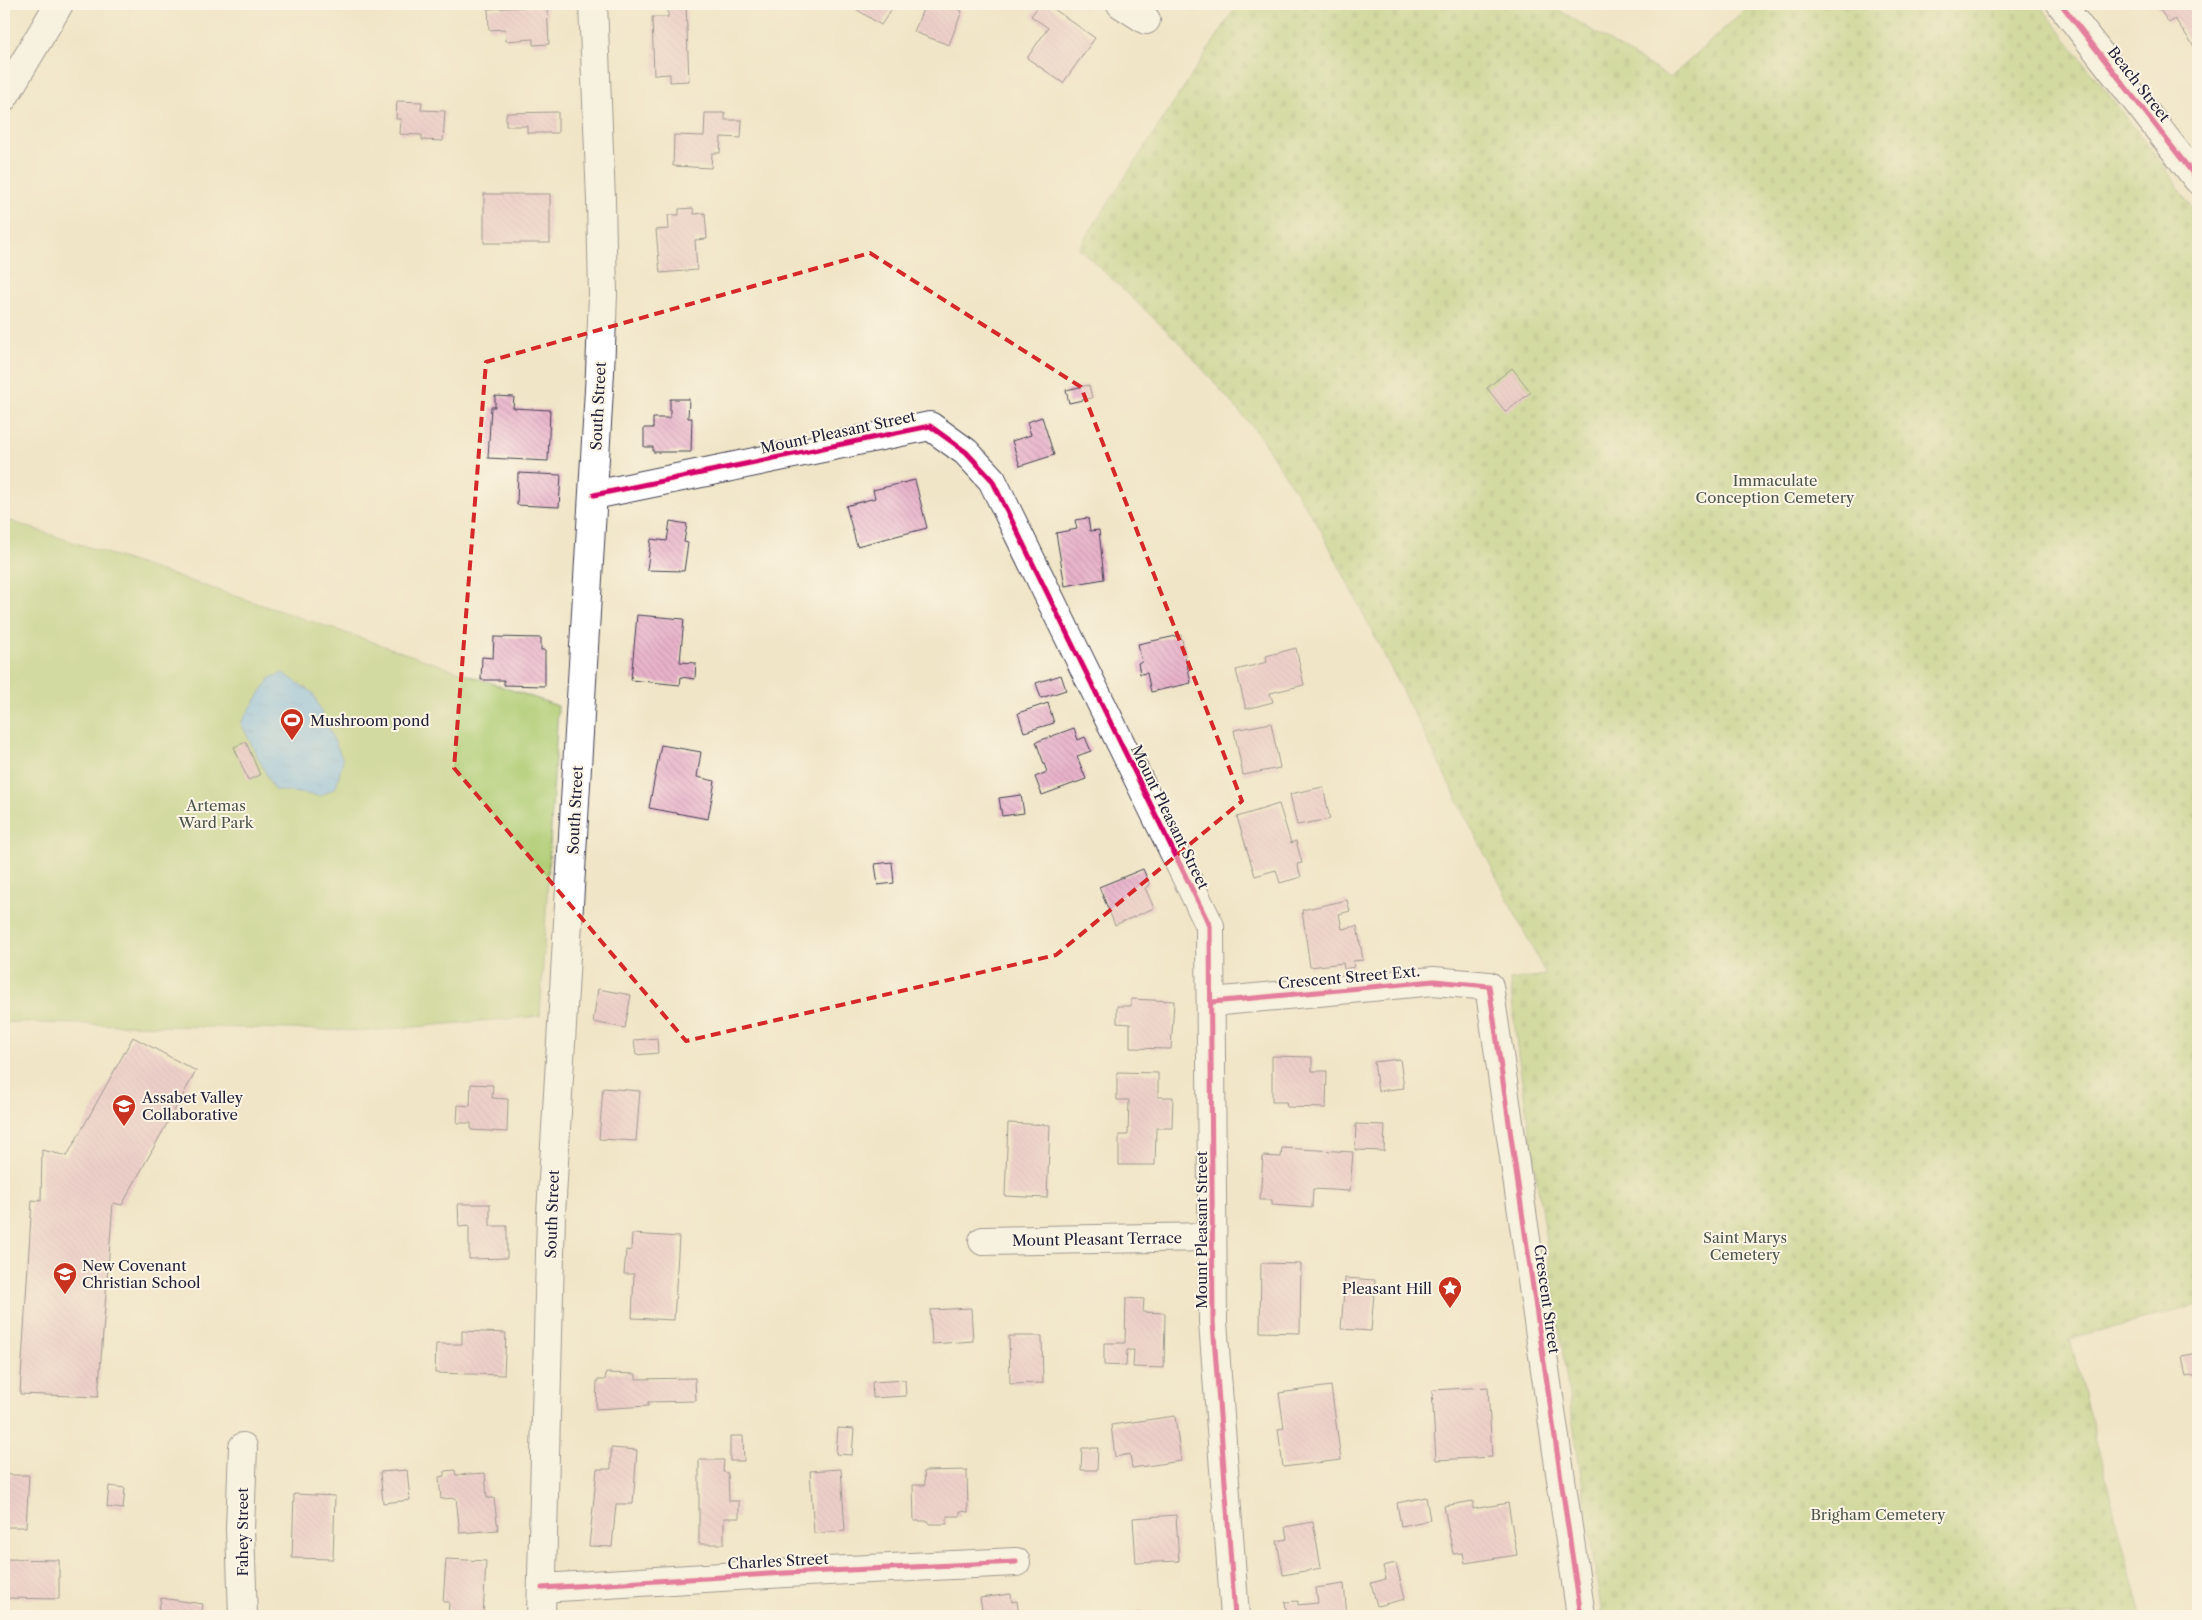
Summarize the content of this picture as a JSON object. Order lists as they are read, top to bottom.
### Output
{
  "streets": {
    "street": [
      "Beach Street",
      "South Street",
      "Mount Pleasant Street",
      "Crescent Street Ext.",
      "Mount Pleasant Terrace",
      "Crescent Street",
      "Fahey Street",
      "Charles Street"
    ]
  },
  "crossings": [
    ["South Street", "Mount Pleasant Street"],
    ["South Street", "Charles Street"],
    ["Mount Pleasant Street", "Crescent Street Ext."],
    ["Mount Pleasant Street", "Mount Pleasant Terrace"],
    ["Crescent Street Ext.", "Crescent Street"]
  ],
  "parks": [
    "Immaculate Conception Cemetery",
    "Artemas Ward Park",
    "Saint Marys Cemetery",
    "Brigham Cemetery"
  ],
  "places": {
    "sports": ["Mushroom pond"],
    "school or university": ["Assabet Valley Collaborative", "New Covenant Christian School"],
    "place": ["Pleasant Hill"]
  }
}
